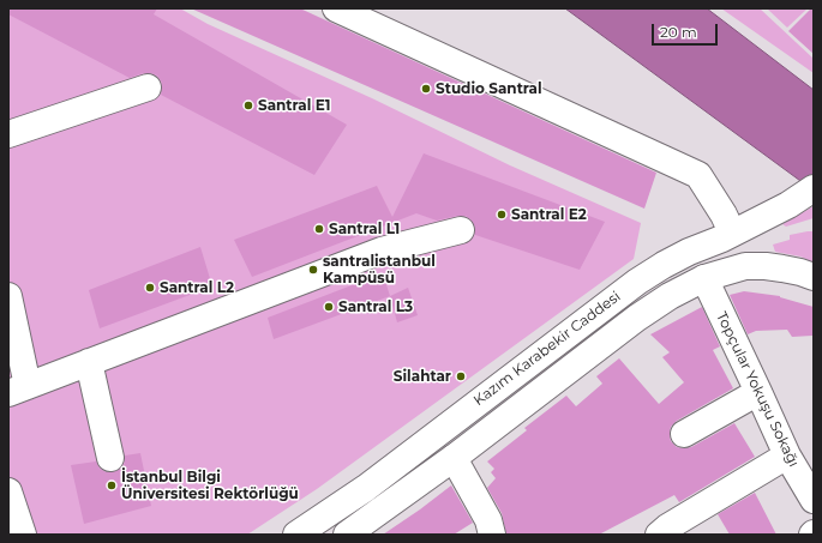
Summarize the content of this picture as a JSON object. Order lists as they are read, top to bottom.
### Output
{
  "streets": {
    "main road": ["Kazım Karabekir Caddesi", "Topçular Yokuşu Sokağı"]
  },
  "crossings": [
    ["Kazım Karabekir Caddesi", "Topçular Yokuşu Sokağı"]
  ],
  "places": [
    "Studio Santral",
    "Santral E1",
    "Santral E2",
    "Santral L1",
    "santralistanbul Kampüsü",
    "Santral L2",
    "Santral L3",
    "Silahtar",
    "İstanbul Bilgi Üniversitesi Rektörlüğü"
  ],
  "scale_bar": "20 m"
}
